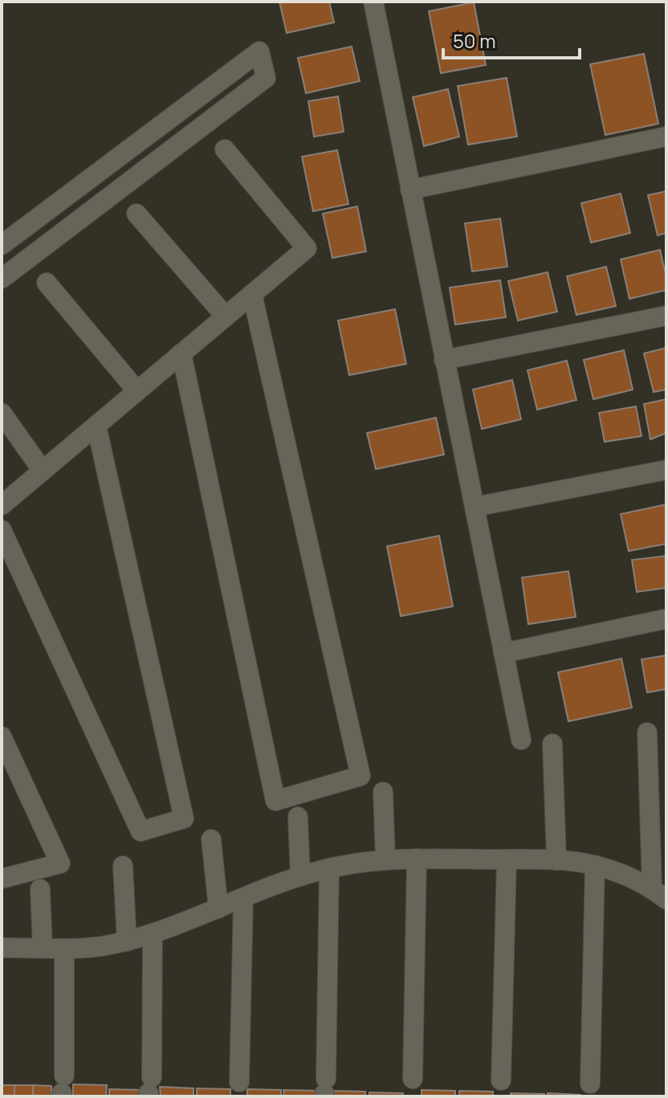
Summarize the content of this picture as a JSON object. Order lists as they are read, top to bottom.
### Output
{
  "scale_bar": "50 m"
}
